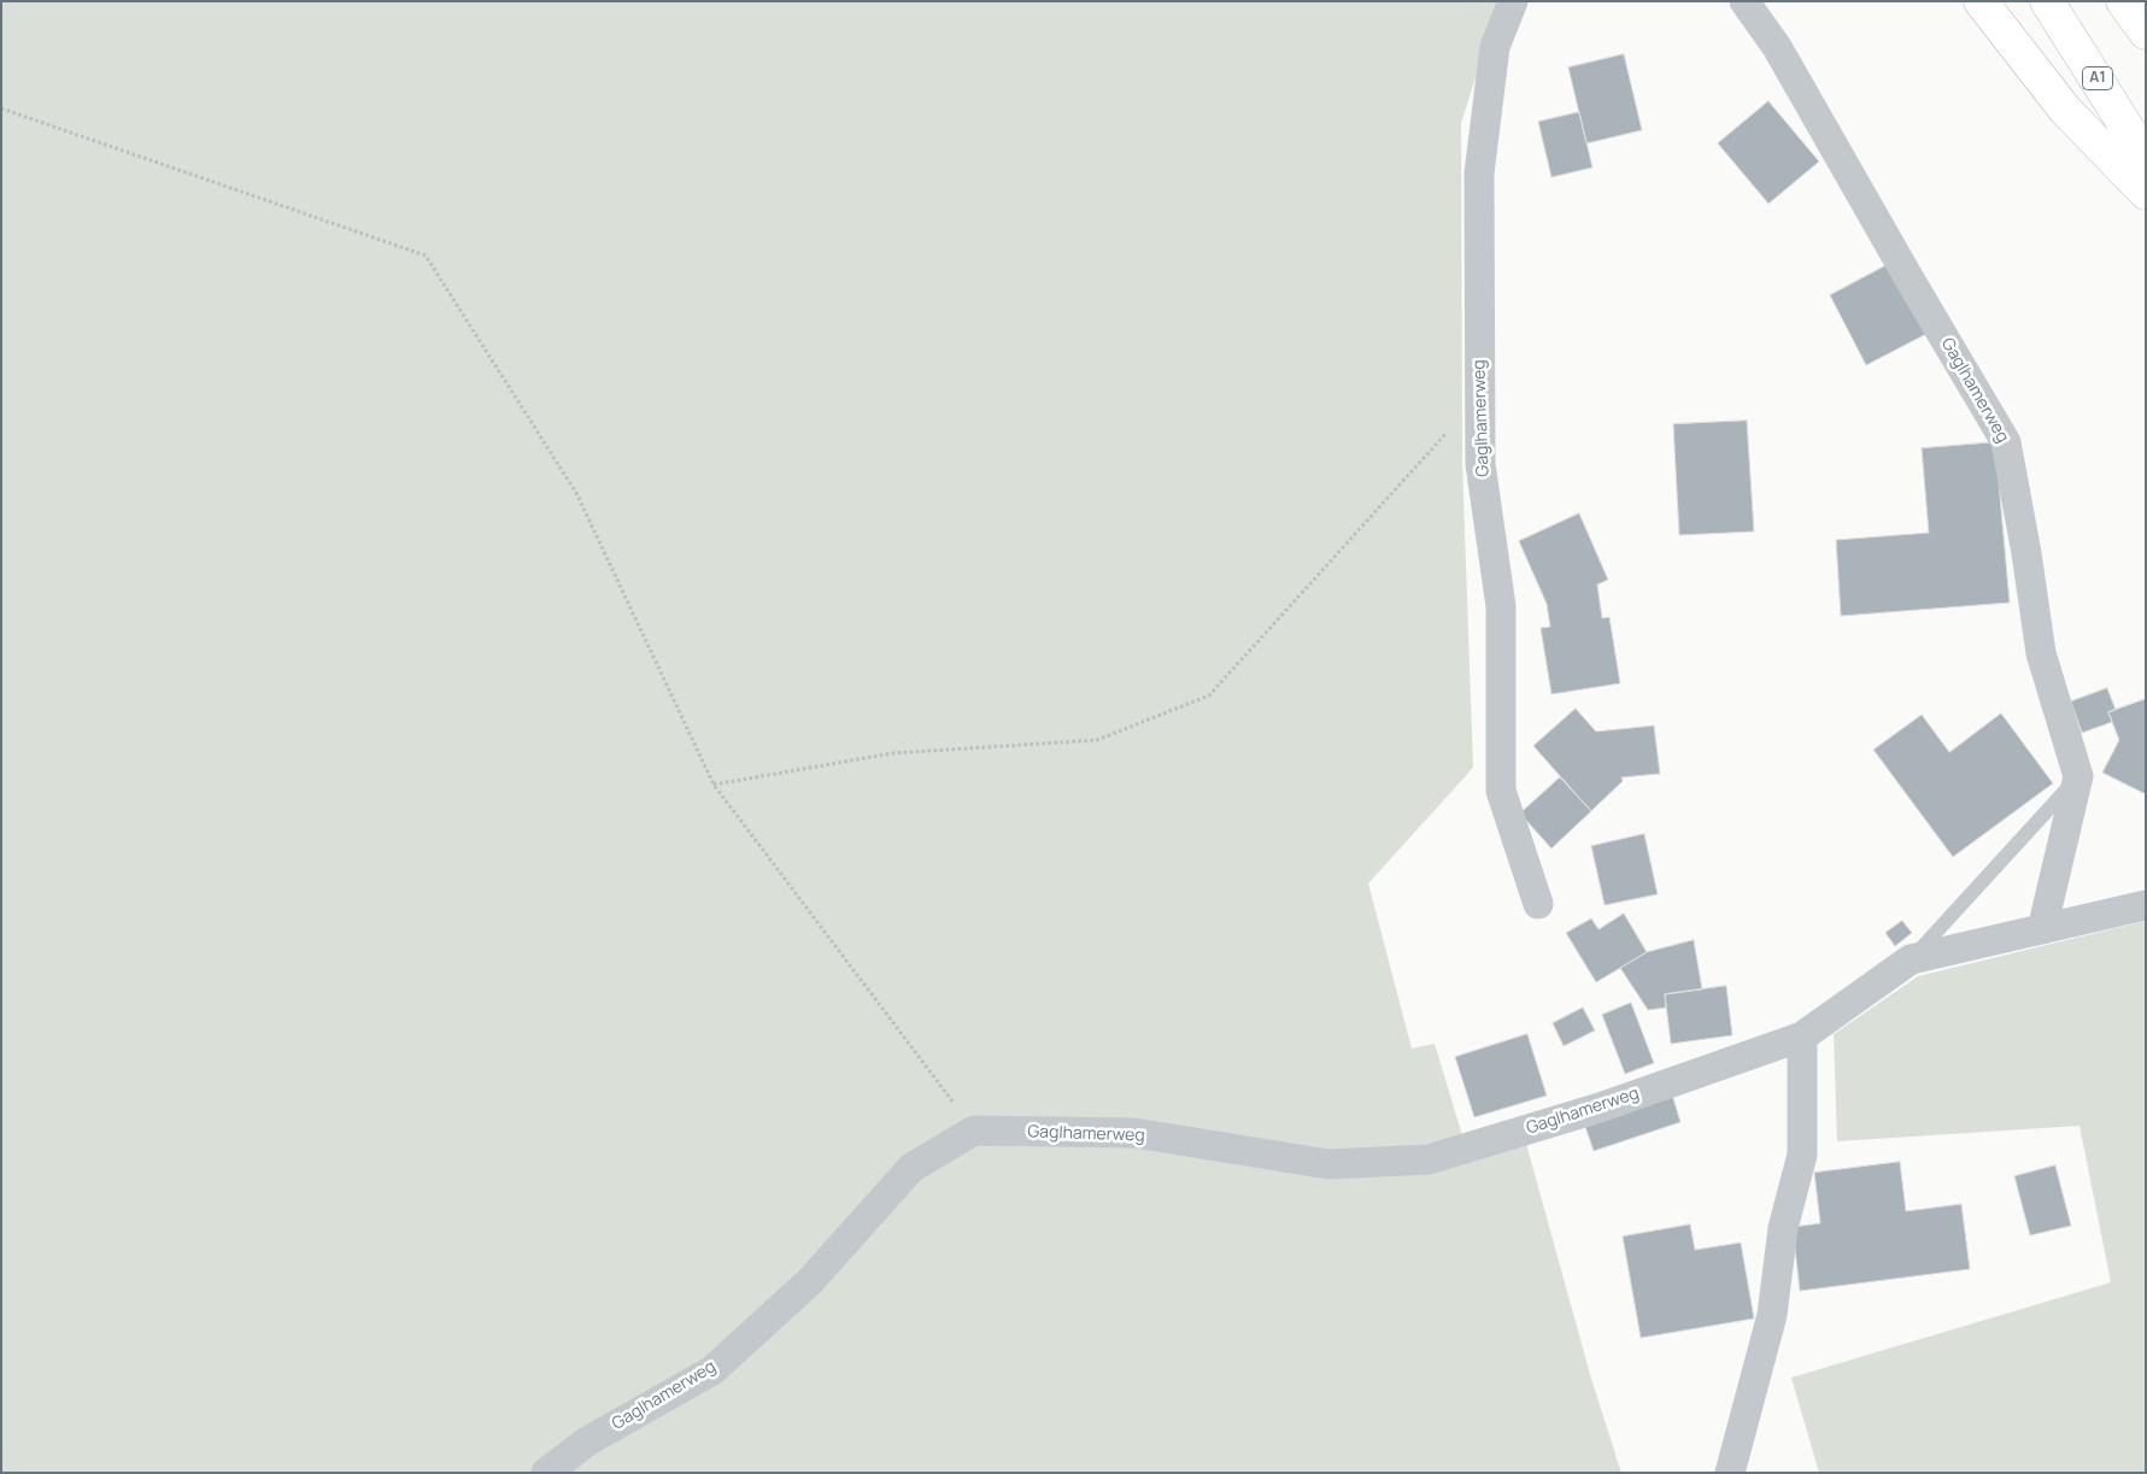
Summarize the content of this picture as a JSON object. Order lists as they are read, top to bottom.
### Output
{
  "streets": {
    "highway": ["A1"],
    "street": ["Gaglhamerweg"]
  }
}
